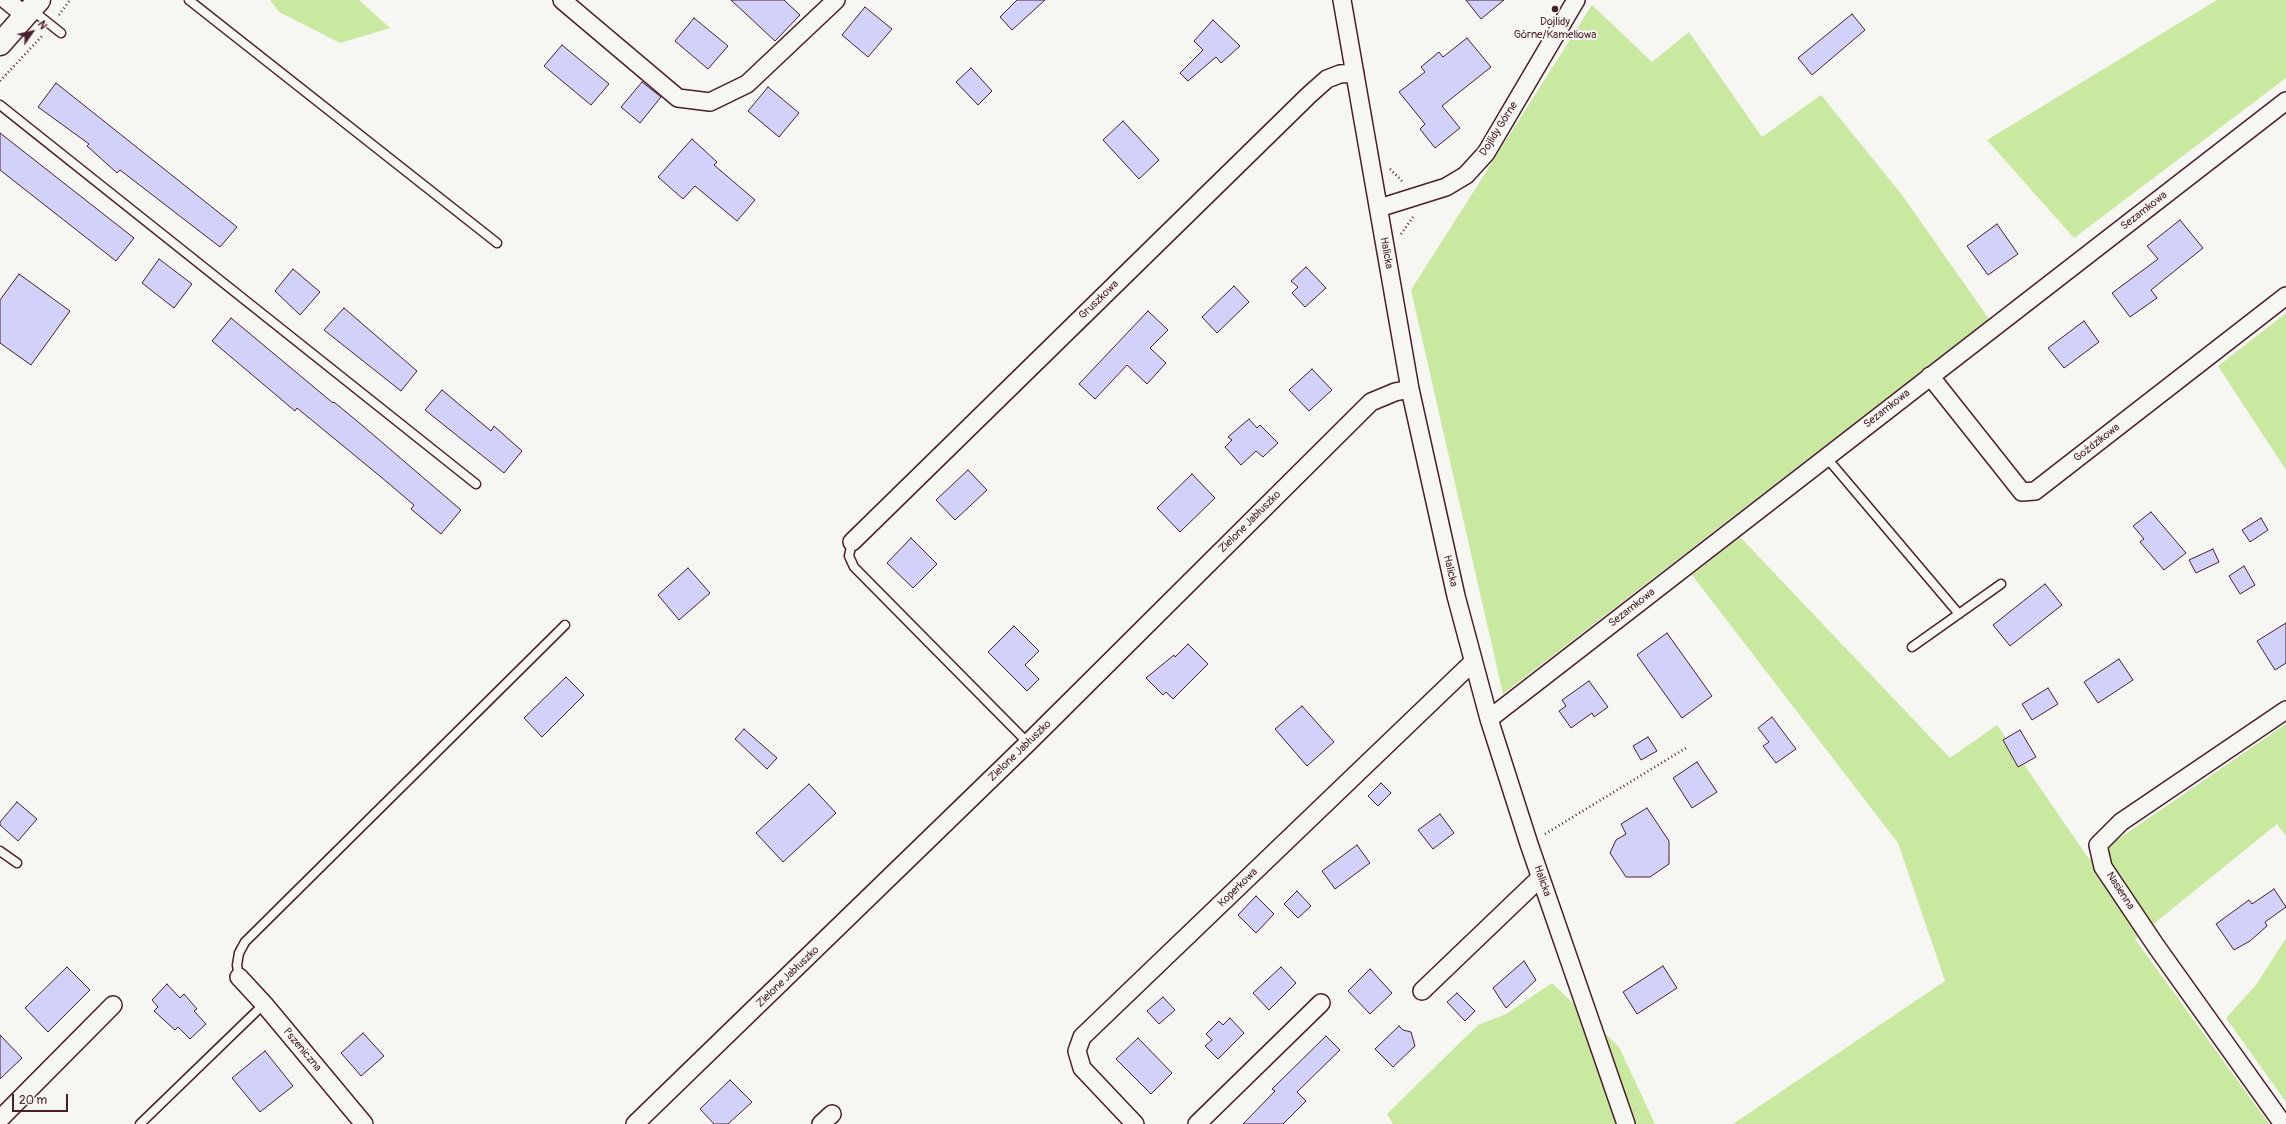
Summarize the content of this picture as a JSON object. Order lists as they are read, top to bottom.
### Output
{
  "streets": {
    "street": [
      "Dojlidy Górne",
      "Sezamkowa",
      "Halicka",
      "Gruszkowa",
      "Goździkowa",
      "Zielone Jabłuszko",
      "Koperkowa",
      "Nasienna",
      "Pszeniczna"
    ]
  },
  "crossings": [
    ["Dojlidy Górne", "Halicka"],
    ["Sezamkowa", "Halicka"],
    ["Sezamkowa", "Goździkowa"],
    ["Halicka", "Gruszkowa"],
    ["Halicka", "Zielone Jabłuszko"],
    ["Halicka", "Koperkowa"]
  ],
  "places": ["Dojlidy Górne/Kameliowa"],
  "scale_bar": "20 m",
  "north": "top right"
}
